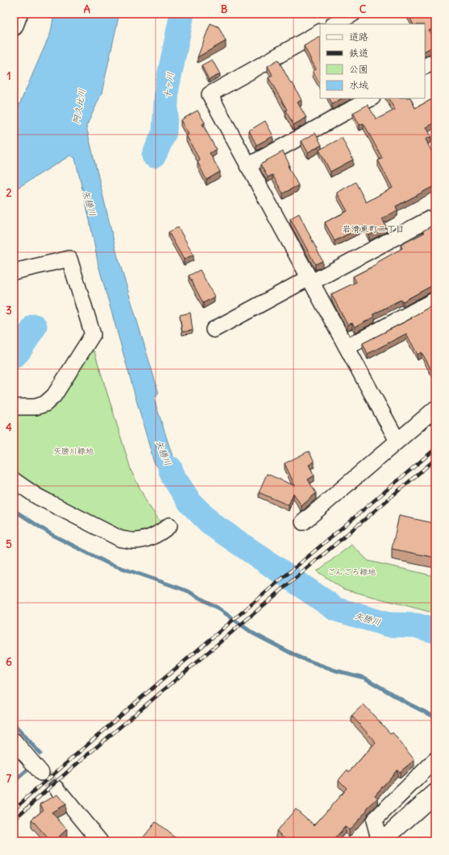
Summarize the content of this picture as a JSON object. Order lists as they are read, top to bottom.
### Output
{
  "districts": ["岩滑東町二丁目"],
  "water": ["十ヶ川", "阿久比川", "矢勝川"],
  "parks": ["矢勝川緑地", "ごんごろ緑地"],
  "legend": [
    "道路",
    "鉄道",
    "公園",
    "水域"
  ],
  "grid": {
    "columns": ["A", "B", "C"],
    "rows": [
      "1",
      "2",
      "3",
      "4",
      "5",
      "6",
      "7"
    ]
  }
}
